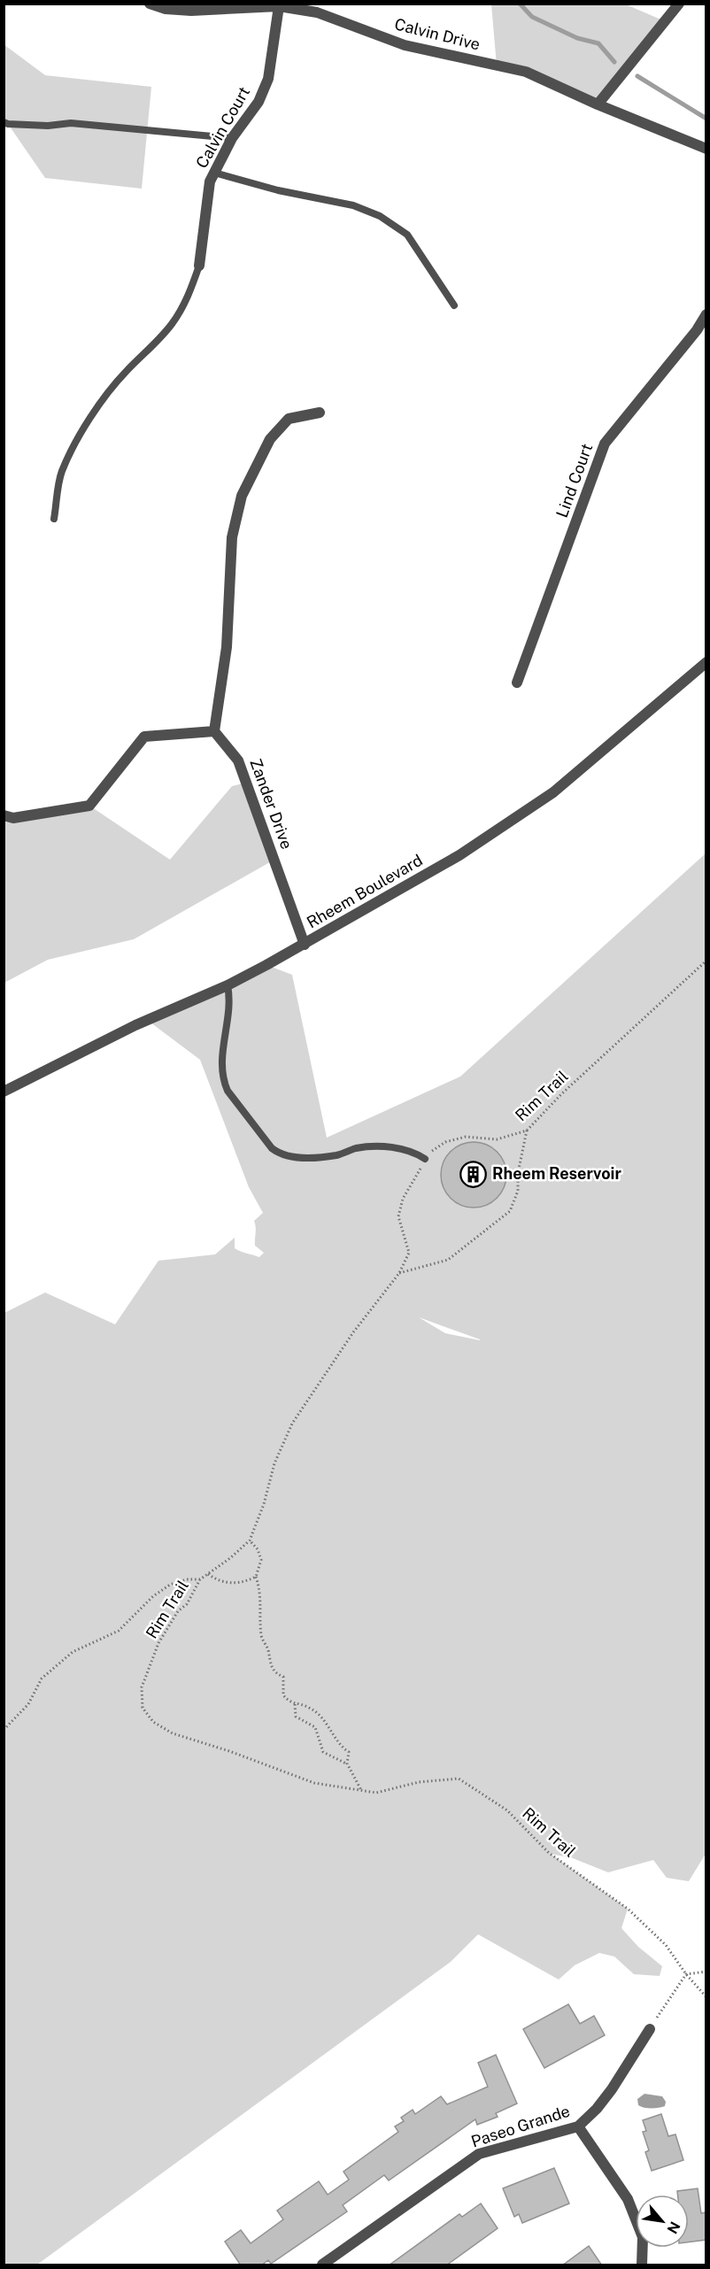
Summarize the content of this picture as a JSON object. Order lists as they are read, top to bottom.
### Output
{
  "streets": {
    "street": [
      "Calvin Drive",
      "Calvin Court",
      "Lind Court",
      "Zander Drive",
      "Rheem Boulevard",
      "Paseo Grande"
    ],
    "path": ["Rim Trail"]
  },
  "crossings": [
    ["Calvin Drive", "Calvin Court"],
    ["Zander Drive", "Rheem Boulevard"]
  ],
  "places": {
    "building": ["Rheem Reservoir"]
  },
  "north": "bottom right"
}
